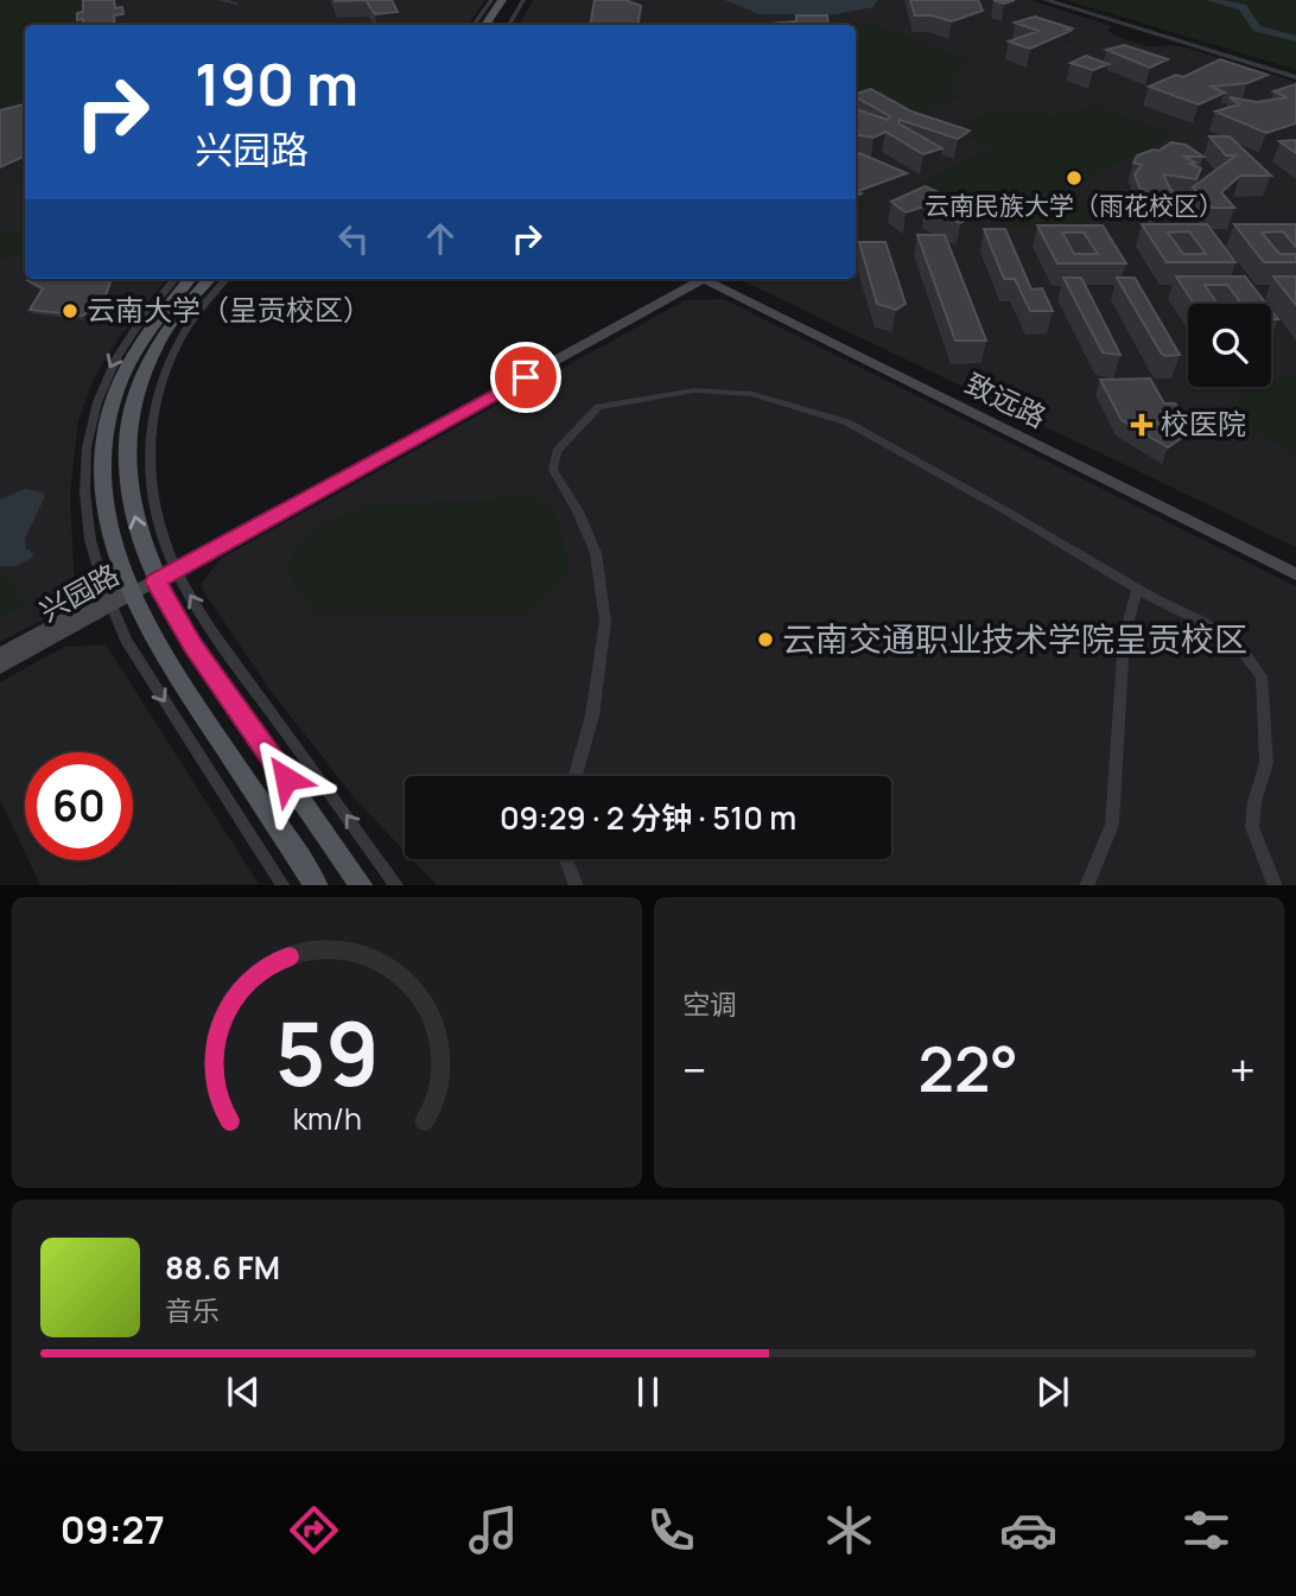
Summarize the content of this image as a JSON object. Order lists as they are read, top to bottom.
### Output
{
  "streets": {
    "main road": ["致远路", "兴园路"]
  },
  "places": {
    "other": ["云南民族大学（雨花校区）", "云南大学（呈贡校区）", "云南交通职业技术学院呈贡校区"],
    "health": ["校医院"]
  },
  "page": {
    "turn": ["190 m", "兴园路"],
    "limit": "60",
    "trip": "09:29 · 2 分钟 · 510 m",
    "tile": "空调",
    "heat": ["−", "22°", "+"],
    "song": ["88.6 FM", "音乐"],
    "tabs": "09:27",
    "gauge": ["59", "km/h"]
  }
}
